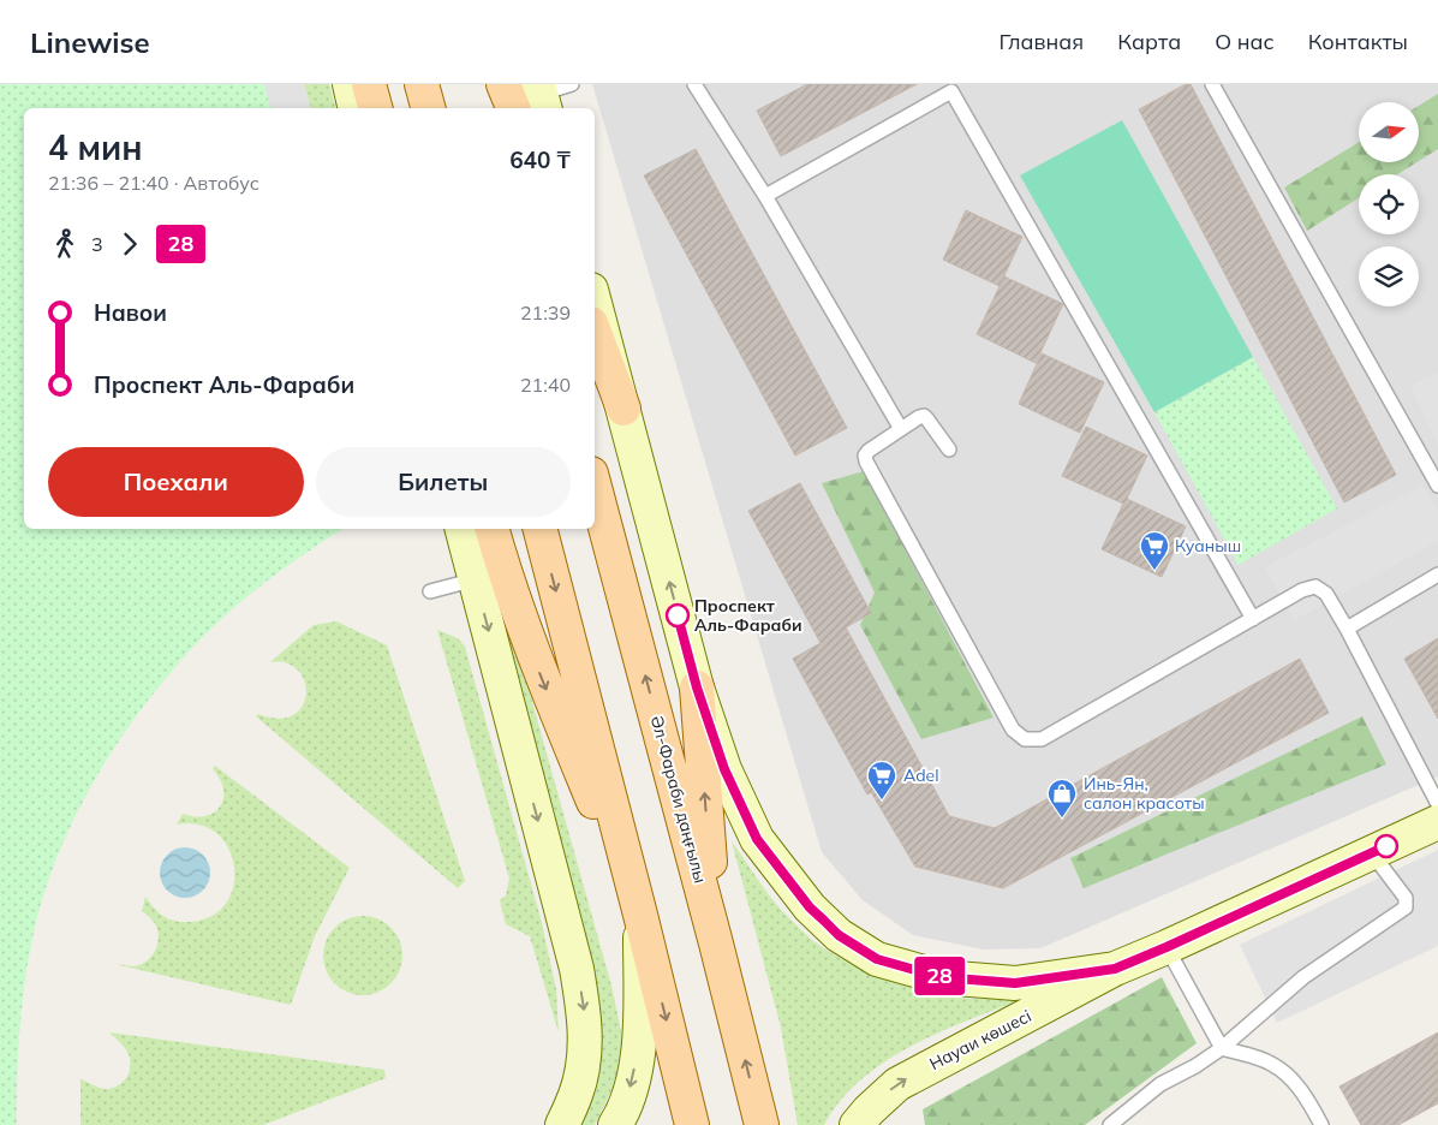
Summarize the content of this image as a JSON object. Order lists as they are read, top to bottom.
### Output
{
  "streets": {
    "main road": ["Әл-Фараби даңғылы"],
    "street": ["Науаи көшесі"]
  },
  "places": {
    "supermarket": ["Куаныш", "Adel"],
    "other": ["Проспект Аль-Фараби"],
    "shop": ["Инь-Ян, салон красоты"]
  },
  "lines": ["bus line 28"],
  "north": "right",
  "page": {
    "header": "Linewise",
    "nav": [
      "Главная",
      "Карта",
      "О нас",
      "Контакты"
    ],
    "on_map": "28",
    "heading": ["4 мин", "21:36 – 21:40 · Автобус", "640 ₸"],
    "legs": ["3", "28"],
    "list": [
      {
        "name": "Навои",
        "value": "21:39"
      },
      {
        "name": "Проспект Аль-Фараби",
        "value": "21:40"
      }
    ],
    "buttons": ["Поехали", "Билеты"]
  }
}
